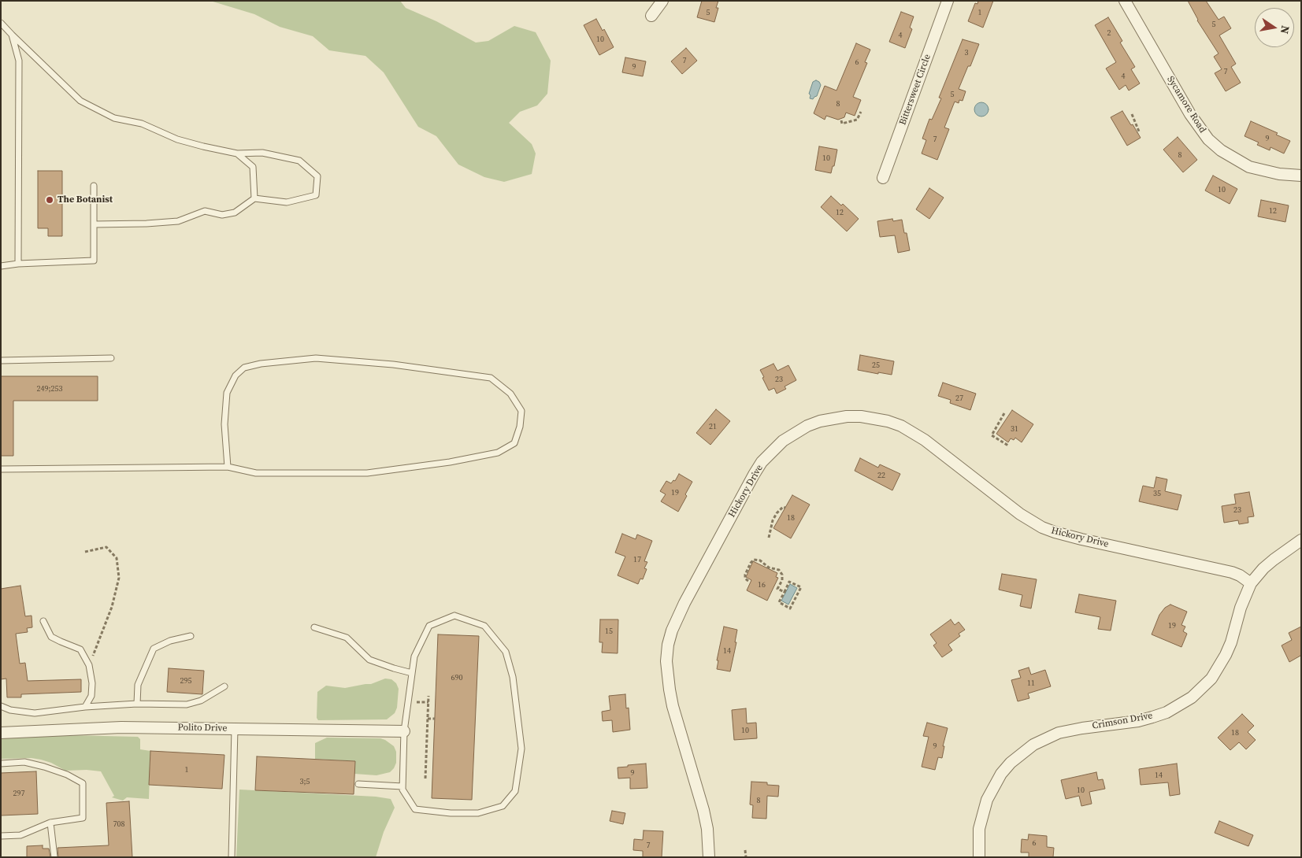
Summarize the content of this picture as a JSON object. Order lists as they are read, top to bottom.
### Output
{
  "streets": {
    "street": [
      "Bittersweet Circle",
      "Sycamore Road",
      "Hickory Drive",
      "Crimson Drive",
      "Polito Drive"
    ]
  },
  "crossings": [
    ["Hickory Drive", "Crimson Drive"]
  ],
  "places": ["The Botanist"],
  "house_numbers": [
    "5",
    "1",
    "5",
    "2",
    "4",
    "10",
    "3",
    "7",
    "6",
    "9",
    "7",
    "4",
    "5",
    "8",
    "9",
    "7",
    "8",
    "10",
    "10",
    "12",
    "12",
    "25",
    "23",
    "249;253",
    "27",
    "21",
    "31",
    "22",
    "19",
    "35",
    "23",
    "18",
    "17",
    "16",
    "19",
    "15",
    "14",
    "690",
    "295",
    "11",
    "10",
    "18",
    "9",
    "1",
    "9",
    "14",
    "3;5",
    "10",
    "297",
    "8",
    "708",
    "6",
    "7"
  ],
  "north": "right"
}
